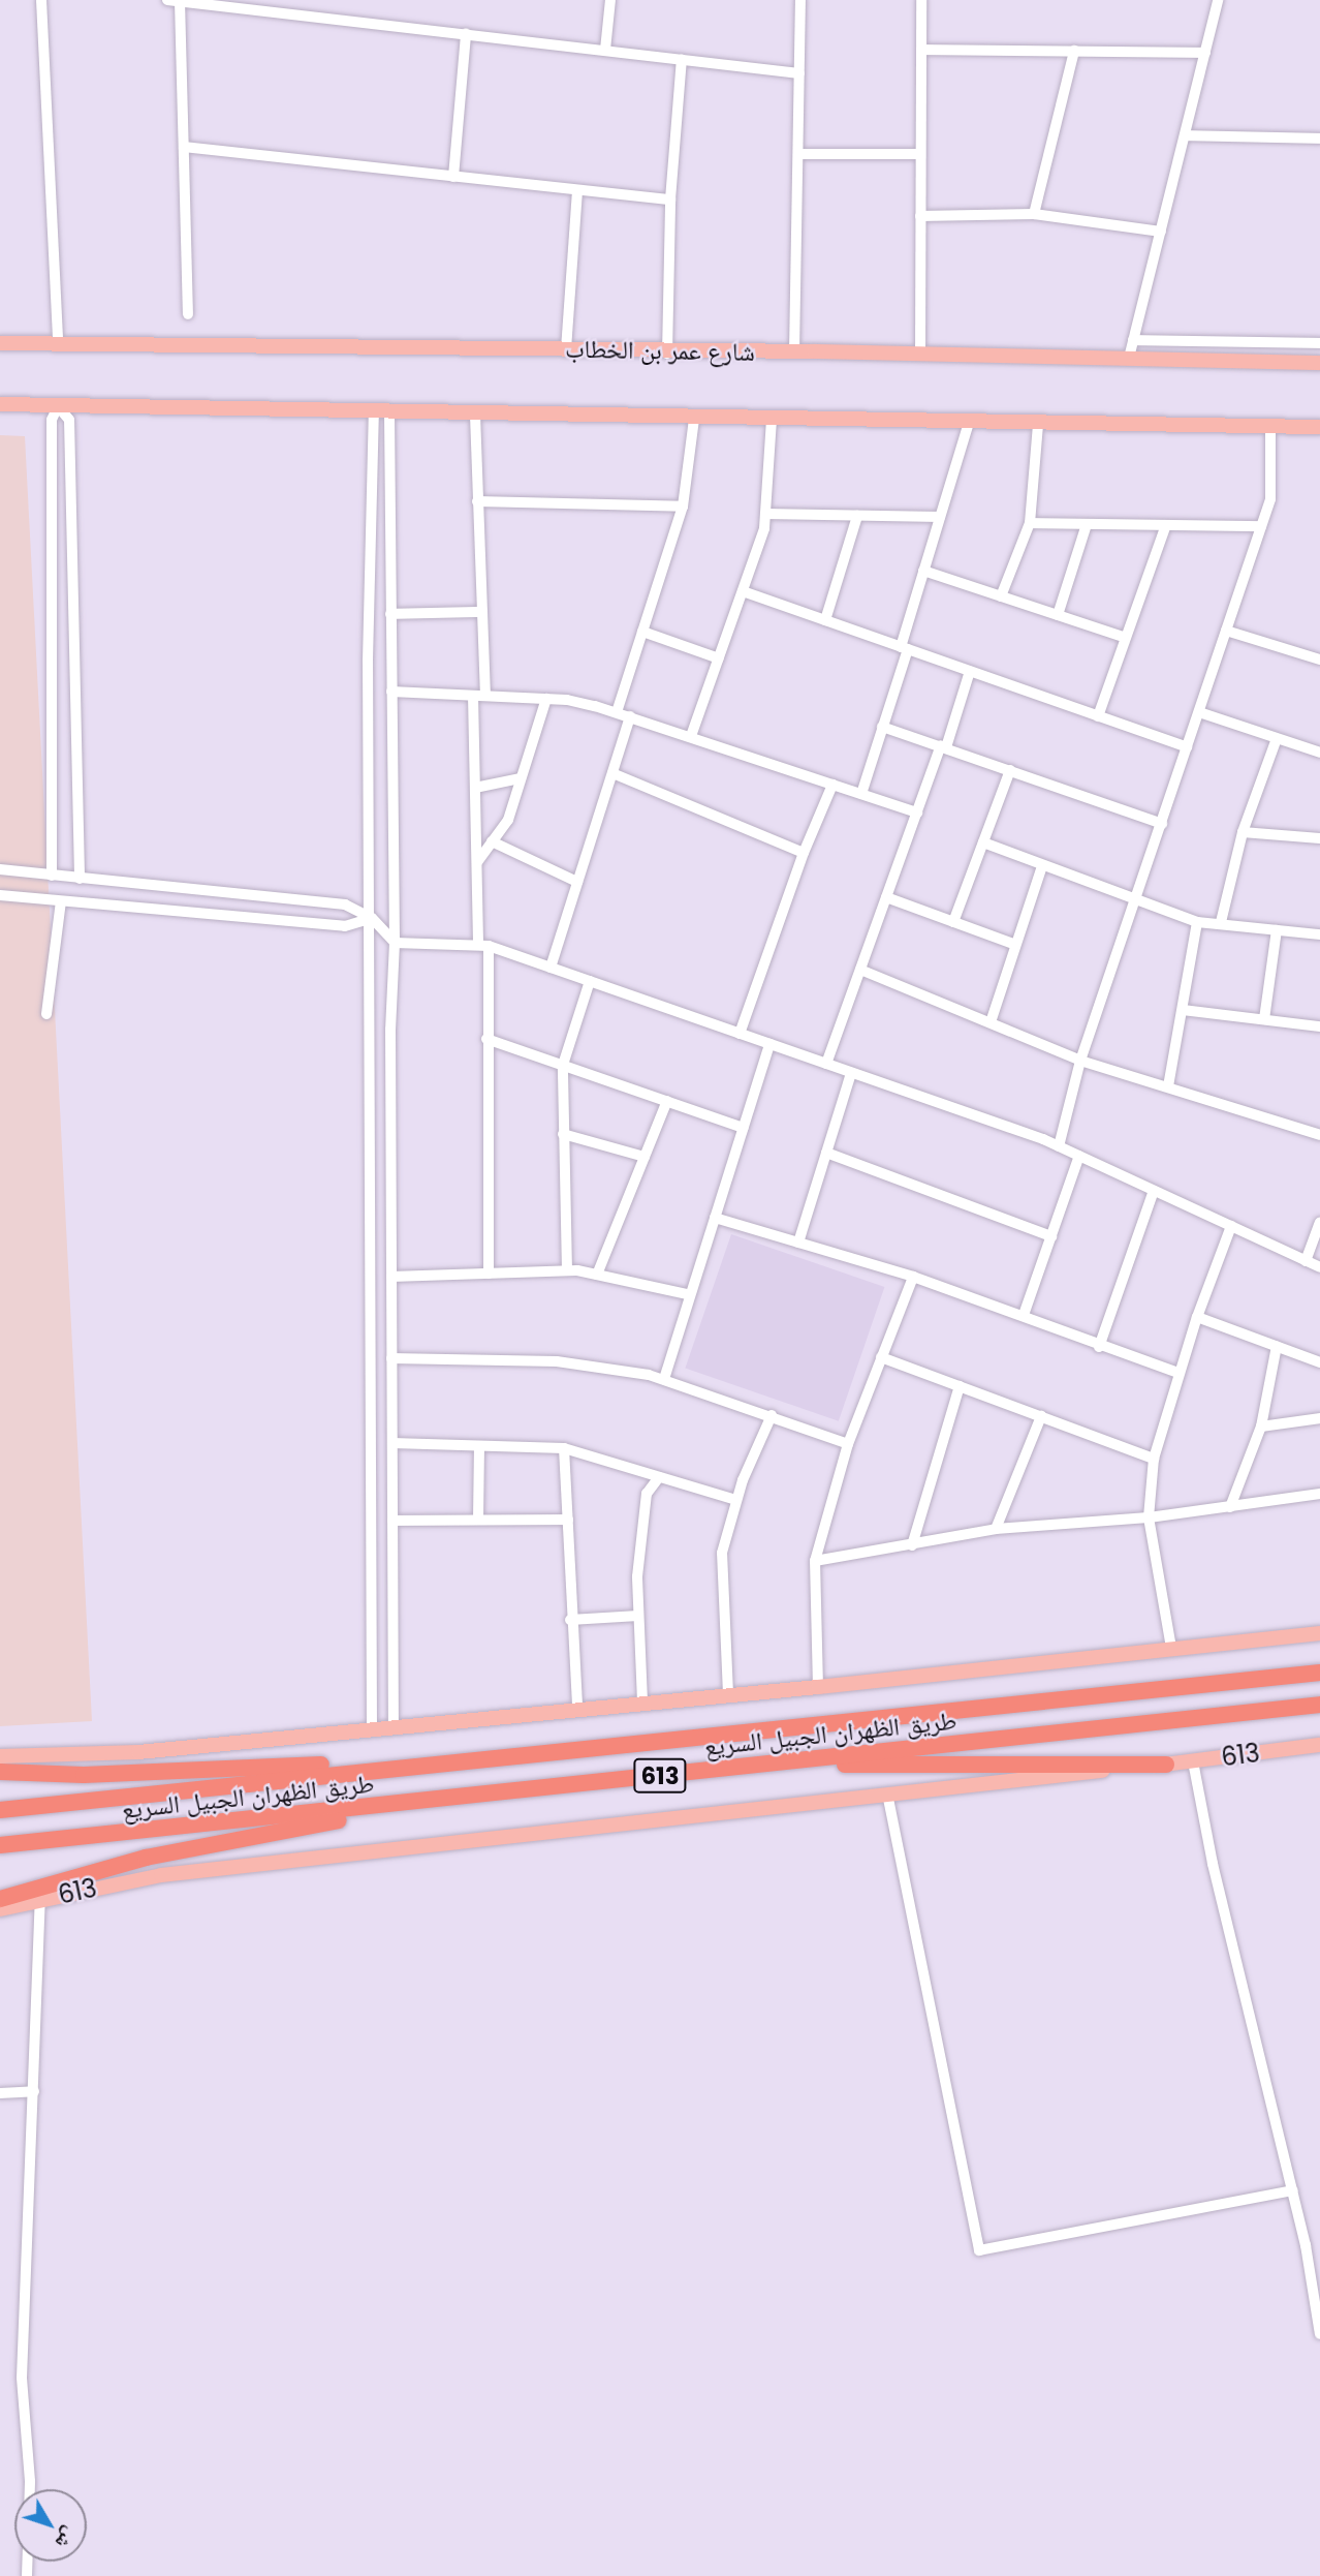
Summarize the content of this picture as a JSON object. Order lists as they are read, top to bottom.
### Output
{
  "streets": {
    "highway": ["طريق الظهران الجبيل السريع", "613"],
    "main road": ["شارع عمر بن الخطاب"]
  },
  "north": "bottom right"
}
